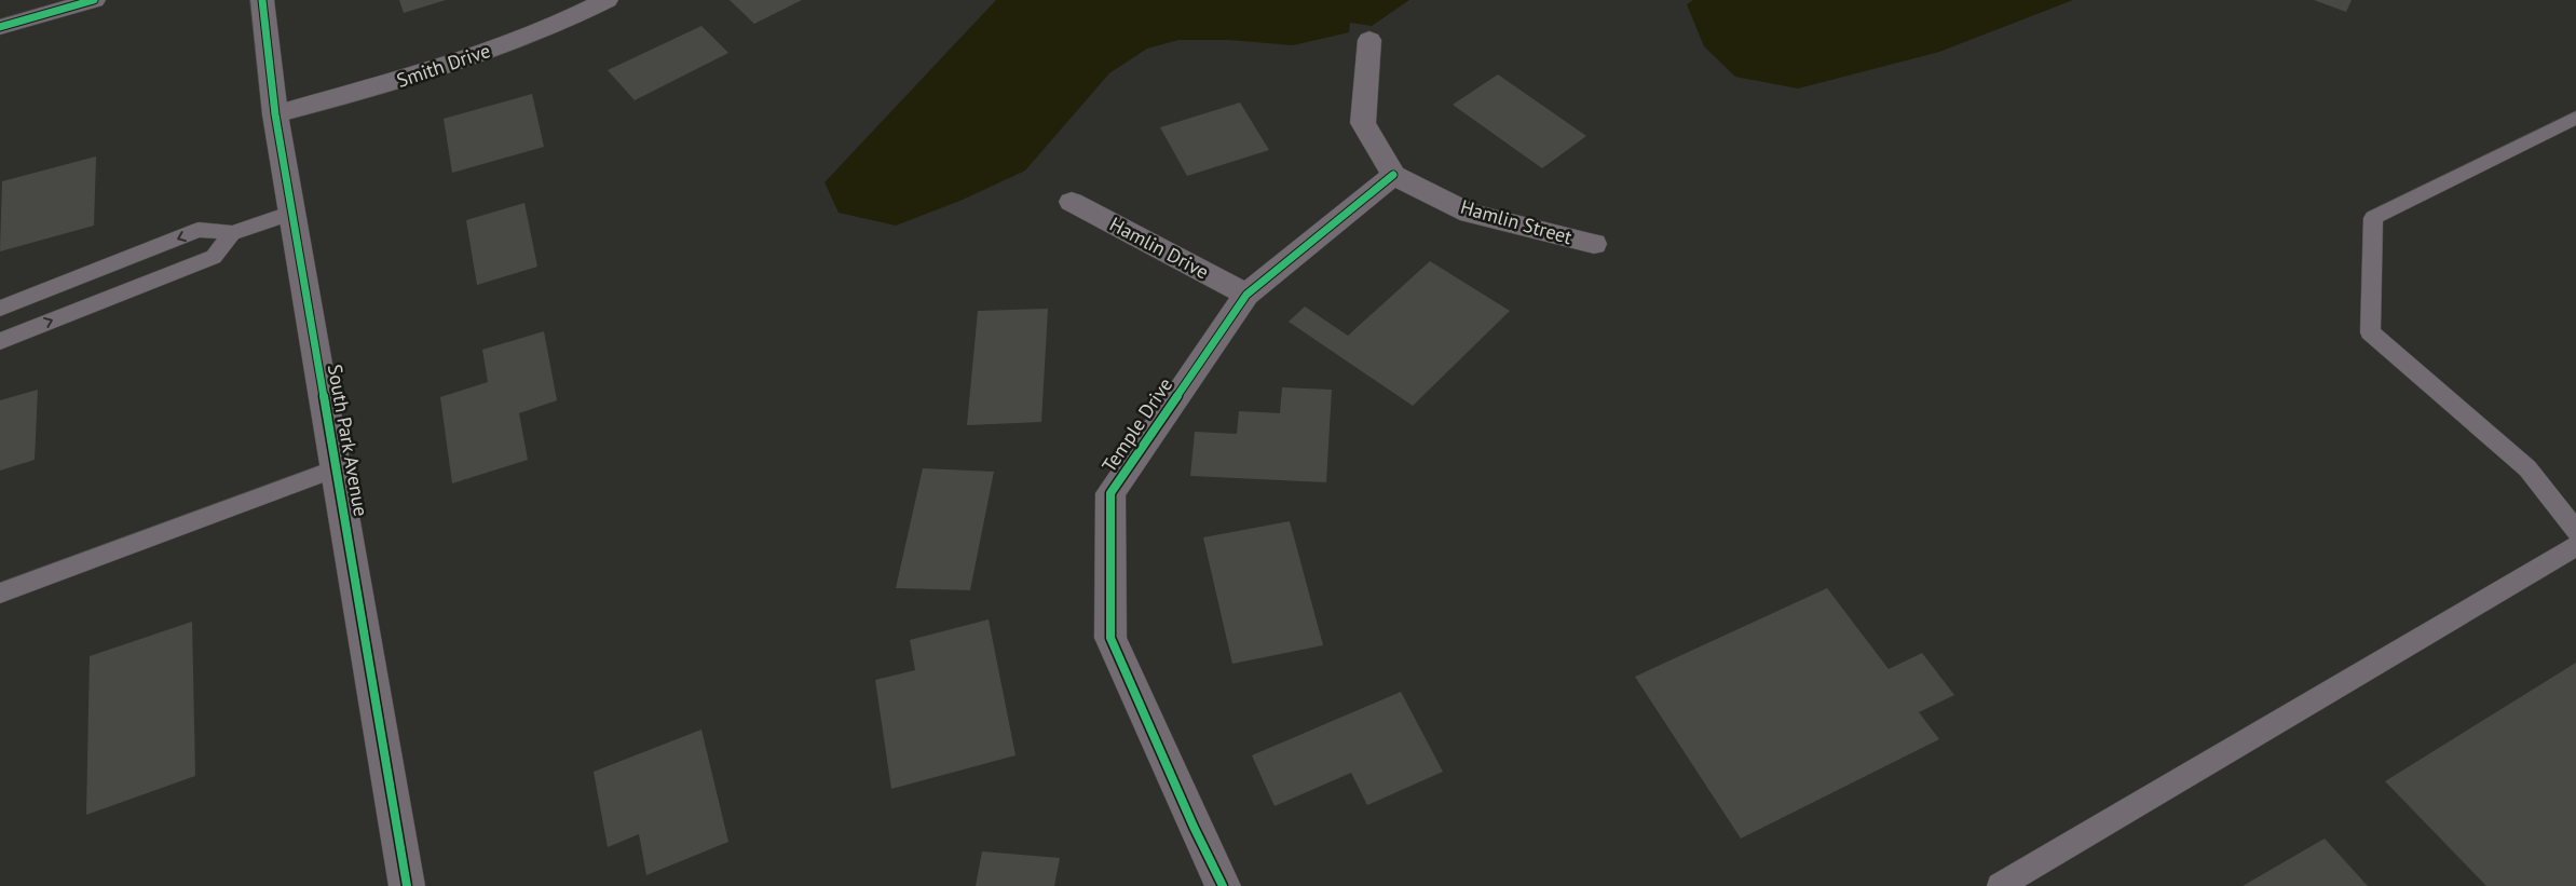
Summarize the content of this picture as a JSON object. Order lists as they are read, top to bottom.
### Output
{
  "streets": {
    "street": [
      "Smith Drive",
      "Hamlin Street",
      "Hamlin Drive",
      "Temple Drive",
      "South Park Avenue"
    ]
  },
  "crossings": [
    ["Smith Drive", "South Park Avenue"],
    ["Hamlin Street", "Temple Drive"],
    ["Hamlin Drive", "Temple Drive"]
  ]
}
